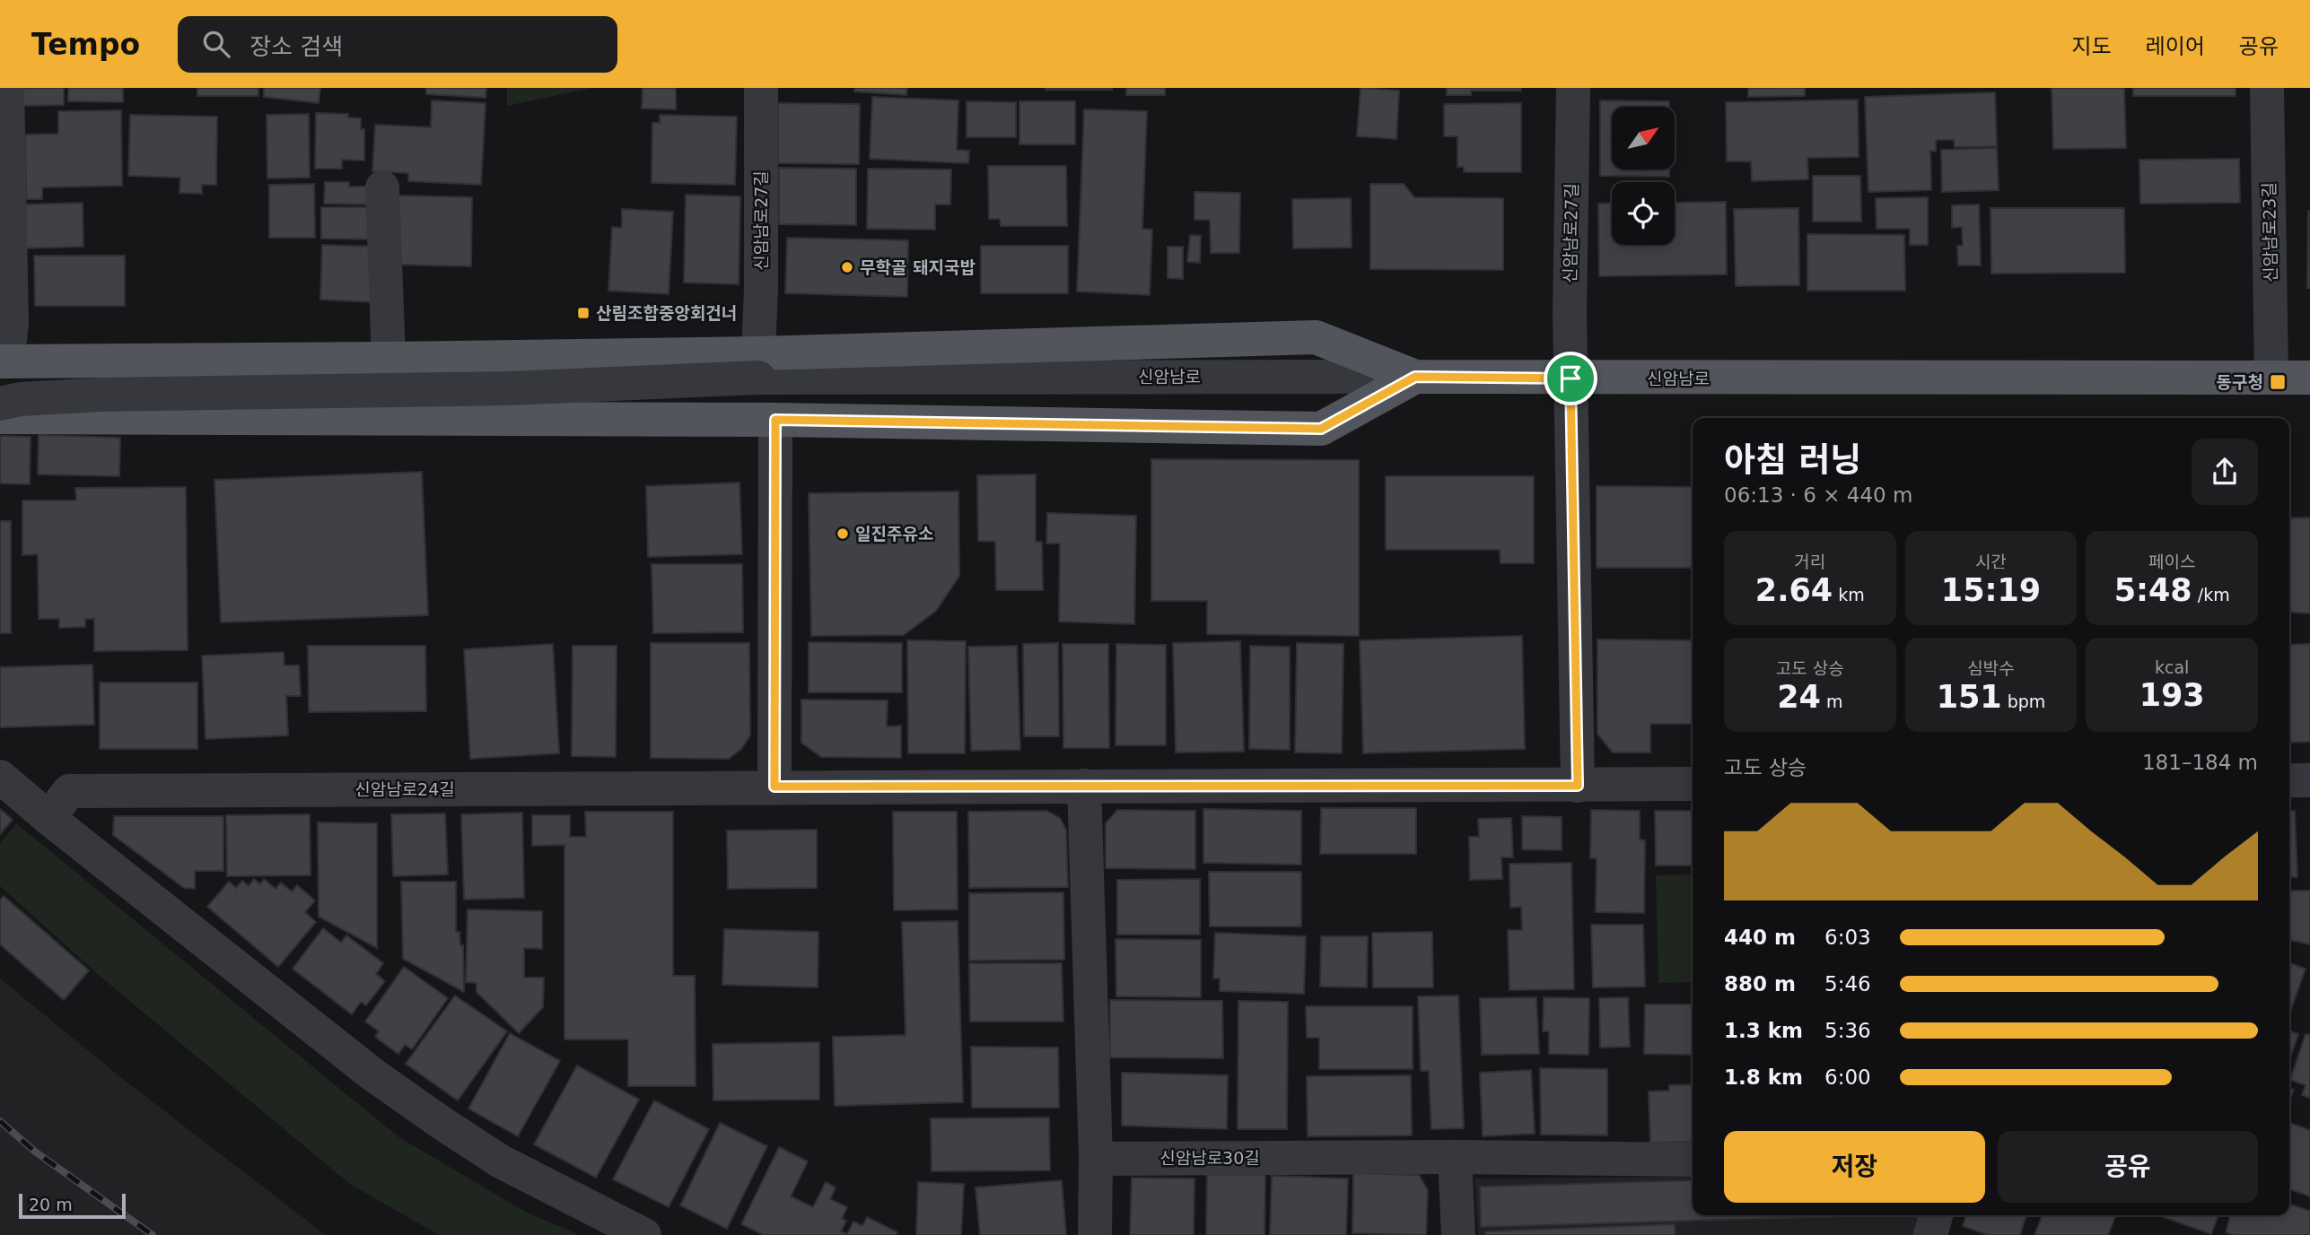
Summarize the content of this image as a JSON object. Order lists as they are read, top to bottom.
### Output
{
  "streets": {
    "main road": ["신암남로"],
    "street": [
      "신암남로27길",
      "신암남로23길",
      "신암남로24길",
      "신암남로30길"
    ]
  },
  "crossings": [
    ["신암남로27길", "신암남로"],
    ["신암남로23길", "신암남로"]
  ],
  "places": {
    "other": ["무학골 돼지국밥", "일진주유소"],
    "transit": ["산림조합중앙회건너", "동구청"]
  },
  "scale_bar": "20 m",
  "north": "top right",
  "page": {
    "header": "Tempo",
    "search": "장소 검색",
    "nav": ["지도", "레이어", "공유"],
    "heading": ["아침 러닝", "06:13 · 6 × 440 m"],
    "stats": [
      ["거리", "2.64 km"],
      ["시간", "15:19"],
      ["페이스", "5:48 /km"],
      ["고도 상승", "24 m"],
      ["심박수", "151 bpm"],
      ["kcal", "193"]
    ],
    "chart": ["고도 상승", "181–184 m"],
    "list": [
      {
        "name": "440 m",
        "note": "6:03"
      },
      {
        "name": "880 m",
        "note": "5:46"
      },
      {
        "name": "1.3 km",
        "note": "5:36"
      },
      {
        "name": "1.8 km",
        "note": "6:00"
      }
    ],
    "buttons": ["저장", "공유"],
    "scale": "20 m"
  }
}
